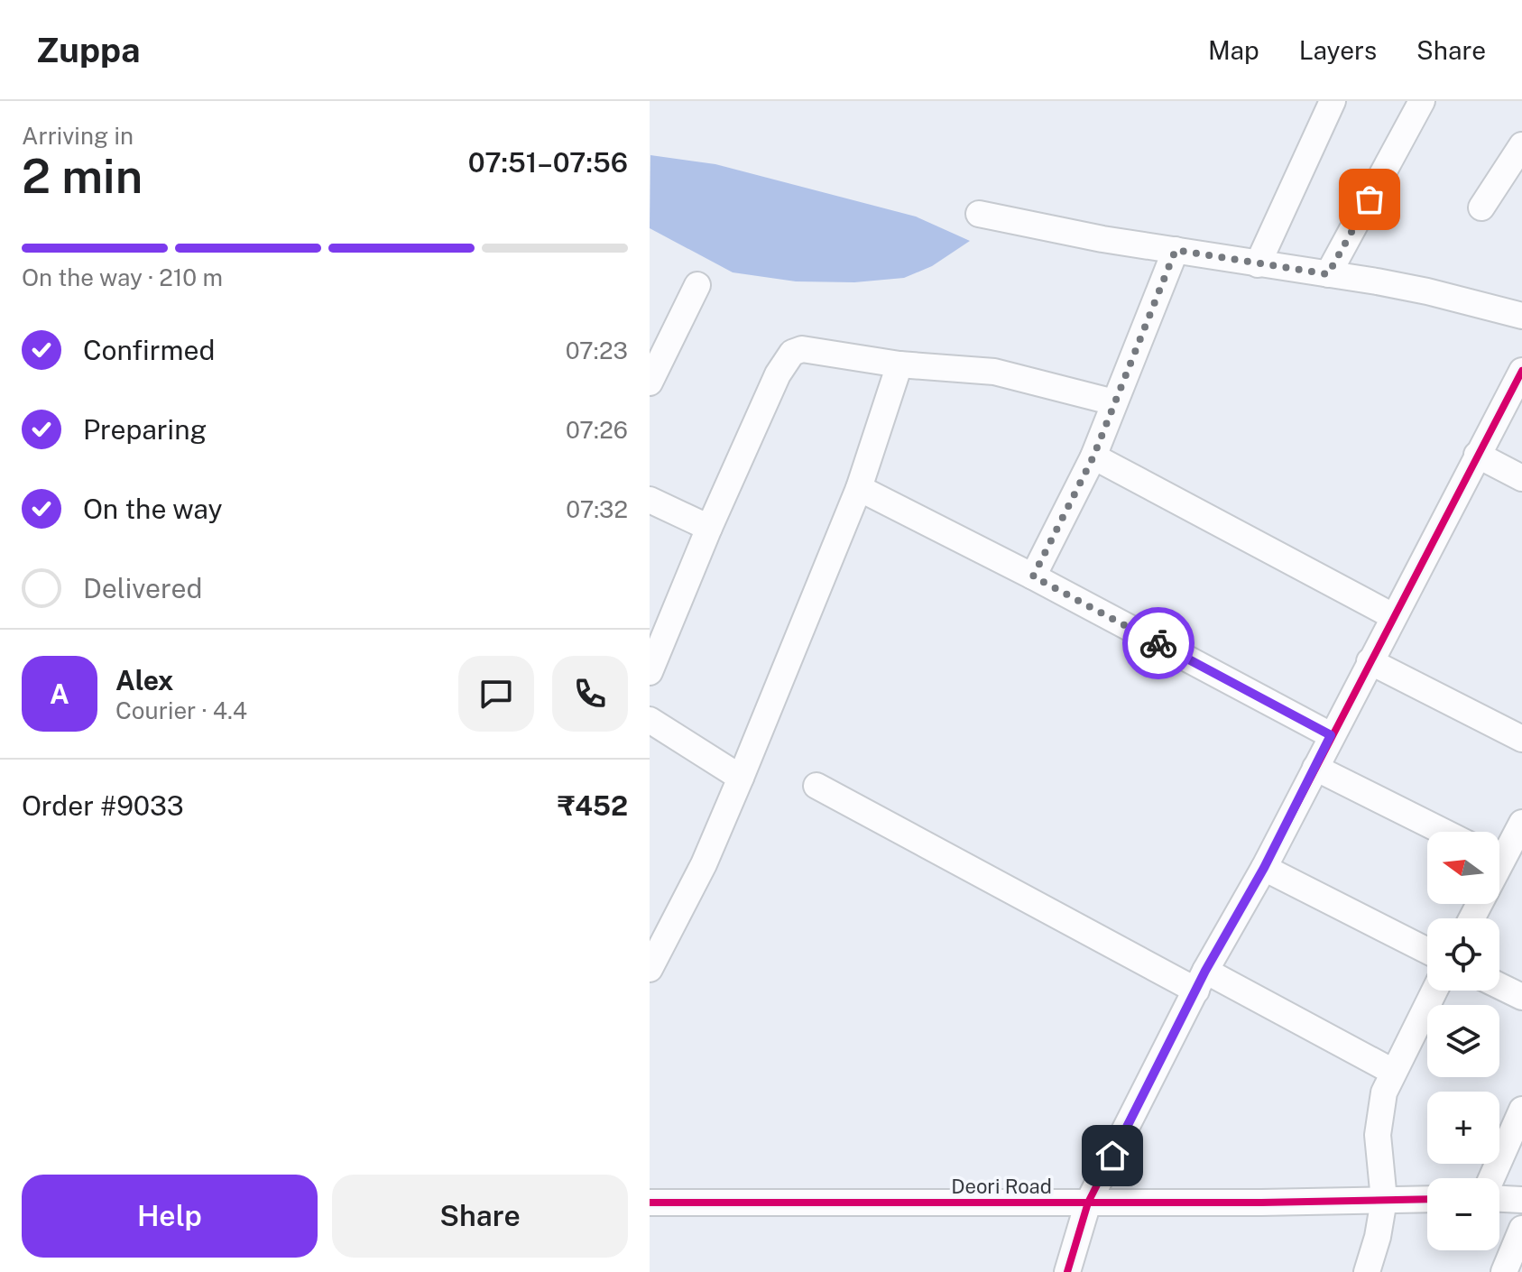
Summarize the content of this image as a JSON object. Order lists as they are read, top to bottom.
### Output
{
  "streets": {
    "street": ["Deori Road"]
  },
  "north": "left",
  "page": {
    "header": "Zuppa",
    "nav": ["Map", "Layers", "Share"],
    "heading": ["2 min", "Arriving in", "07:51–07:56"],
    "panel": [
      "Alex",
      "Courier · 4.4",
      "Order #9033",
      "₹452"
    ],
    "bar": "On the way · 210 m",
    "list": [
      ["Confirmed", "07:23"],
      ["Preparing", "07:26"],
      ["On the way", "07:32"],
      "Delivered"
    ],
    "round": "A",
    "map_buttons": ["+", "−"],
    "buttons": ["Help", "Share"]
  }
}
